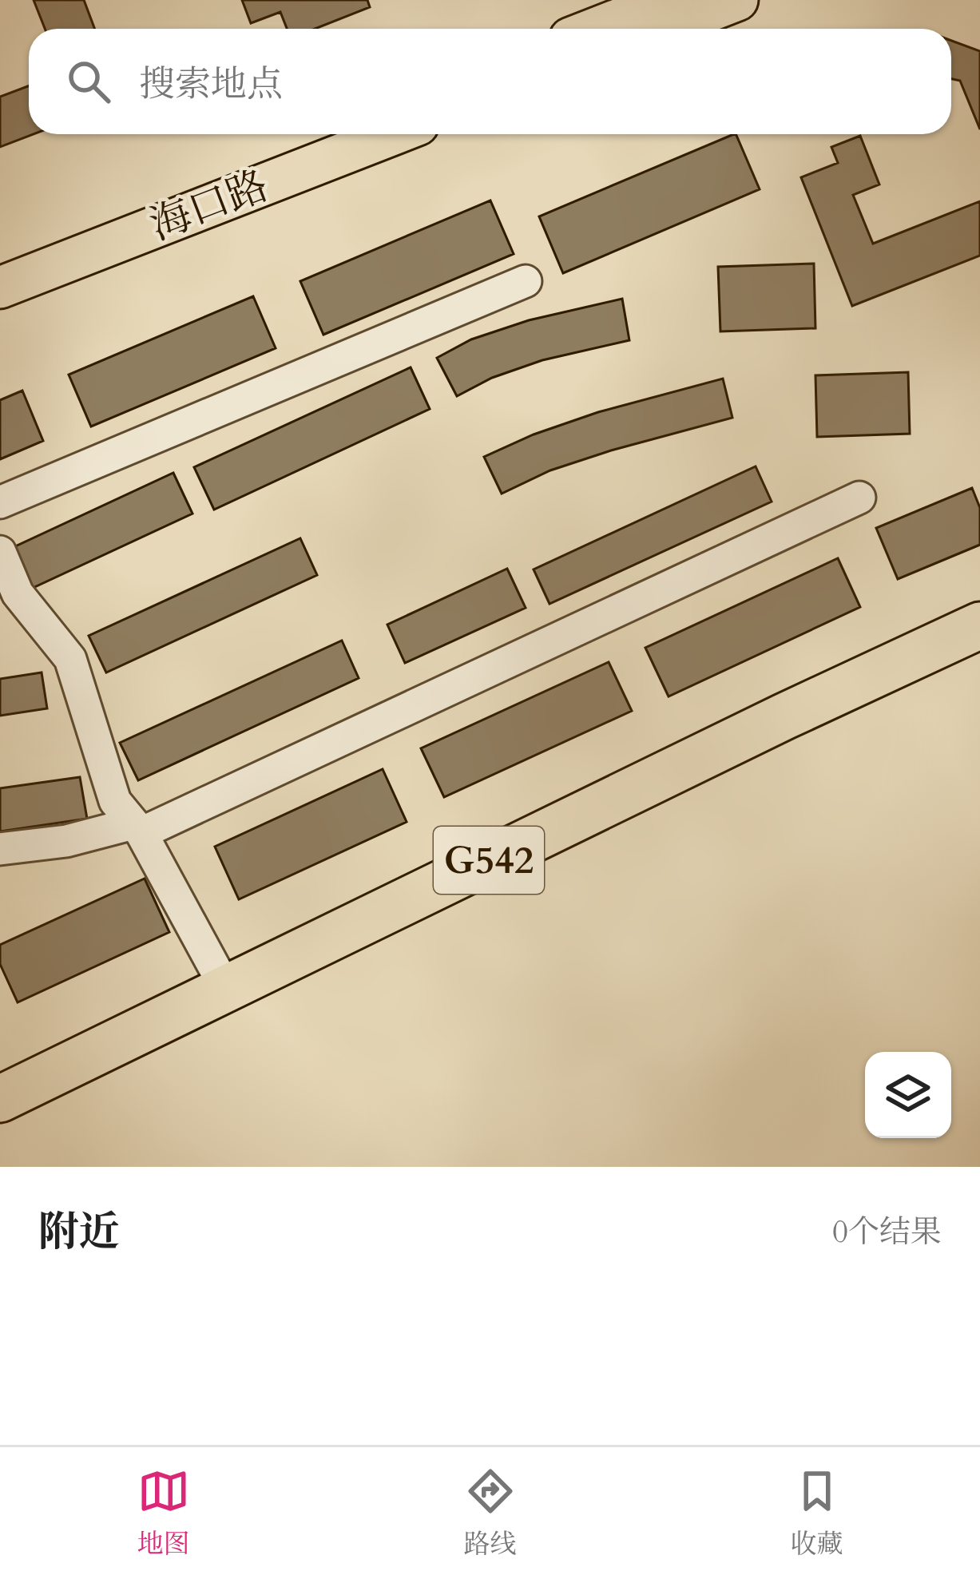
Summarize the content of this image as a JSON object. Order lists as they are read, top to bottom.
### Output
{
  "streets": {
    "highway": ["G542"],
    "main road": ["海口路"]
  },
  "page": {
    "search": "搜索地点",
    "heading": ["附近", "0个结果"],
    "nav": ["地图", "路线", "收藏"]
  }
}
